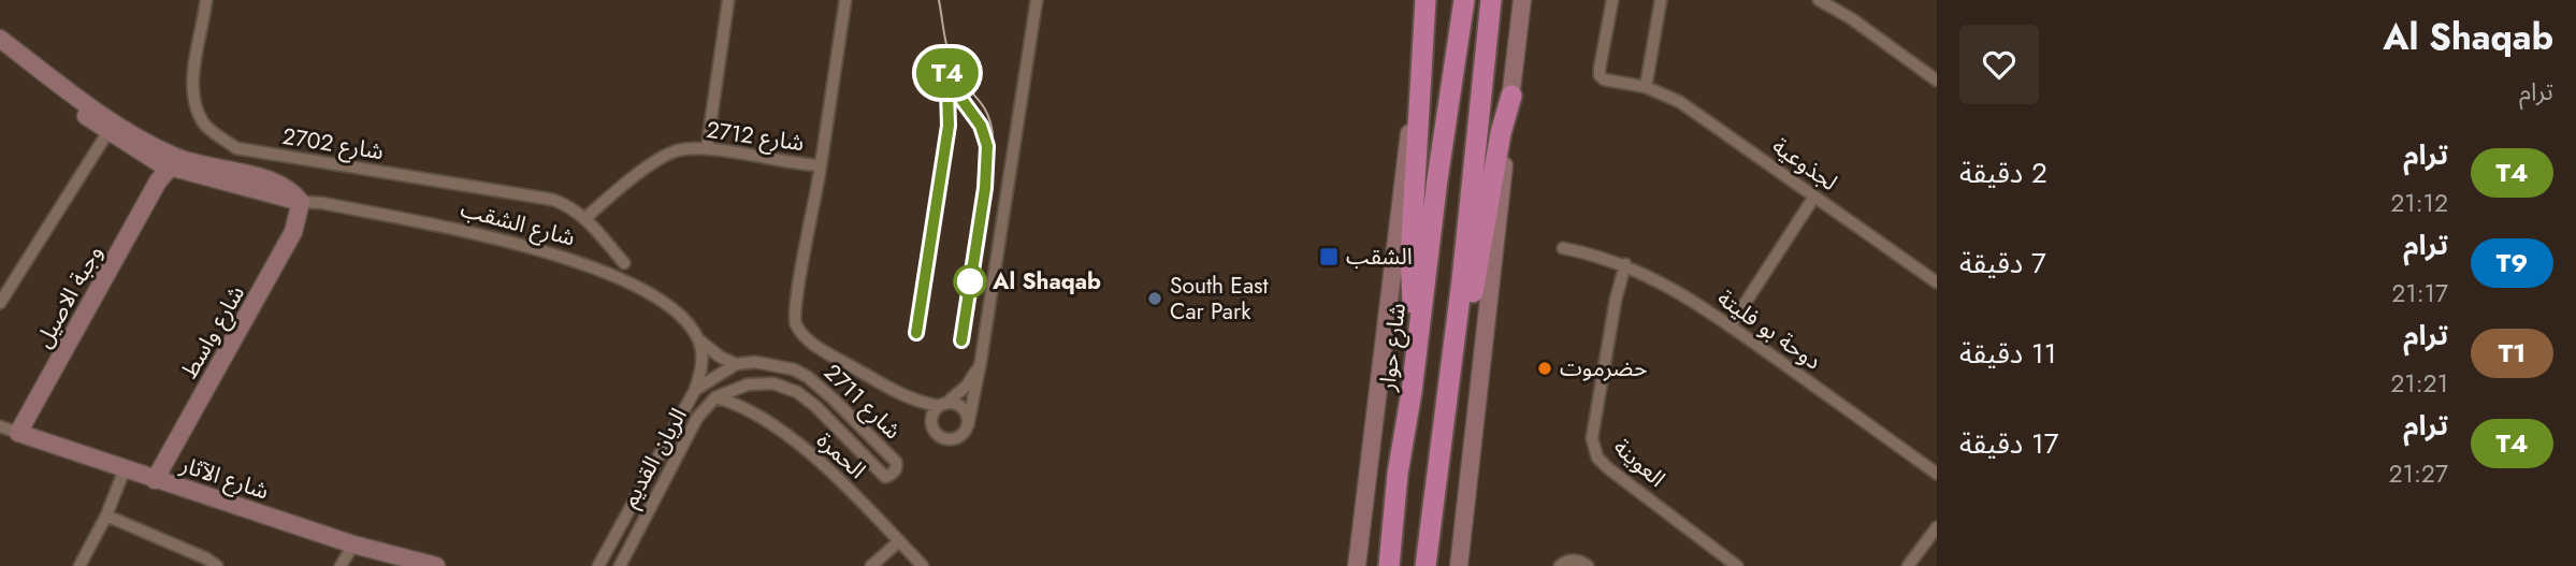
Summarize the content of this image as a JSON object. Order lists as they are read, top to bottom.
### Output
{
  "streets": {
    "highway": ["شارع حوار"],
    "street": [
      "شارع 2712",
      "شارع 2702",
      "لجذوعية",
      "شارع الشقب",
      "وجبة الاصيل",
      "دوحة بو فليتة",
      "شارع واسط",
      "شارع 2711",
      "الحمرة",
      "الريان القديم",
      "العوينة",
      "شارع الآثار"
    ]
  },
  "crossings": [
    ["شارع 2712", "شارع 2702"],
    ["شارع الشقب", "وجبة الاصيل"],
    ["شارع الشقب", "شارع واسط"],
    ["شارع الشقب", "شارع 2711"],
    ["شارع الشقب", "الريان القديم"],
    ["وجبة الاصيل", "شارع الآثار"],
    ["دوحة بو فليتة", "العوينة"],
    ["شارع واسط", "شارع الآثار"],
    ["شارع 2711", "الريان القديم"],
    ["الحمرة", "الريان القديم"]
  ],
  "places": {
    "transit": ["الشقب"],
    "other": ["Al Shaqab", "South East Car Park", "حضرموت"]
  },
  "lines": ["tram line T4"],
  "page": {
    "heading": ["Al Shaqab", "ترام"],
    "on_map": "T4",
    "list": [
      {
        "mark": "T4",
        "name": "ترام",
        "note": "21:12",
        "value": "2 دقيقة"
      },
      {
        "mark": "T9",
        "name": "ترام",
        "note": "21:17",
        "value": "7 دقيقة"
      },
      {
        "mark": "T1",
        "name": "ترام",
        "note": "21:21",
        "value": "11 دقيقة"
      },
      {
        "mark": "T4",
        "name": "ترام",
        "note": "21:27",
        "value": "17 دقيقة"
      }
    ]
  }
}
